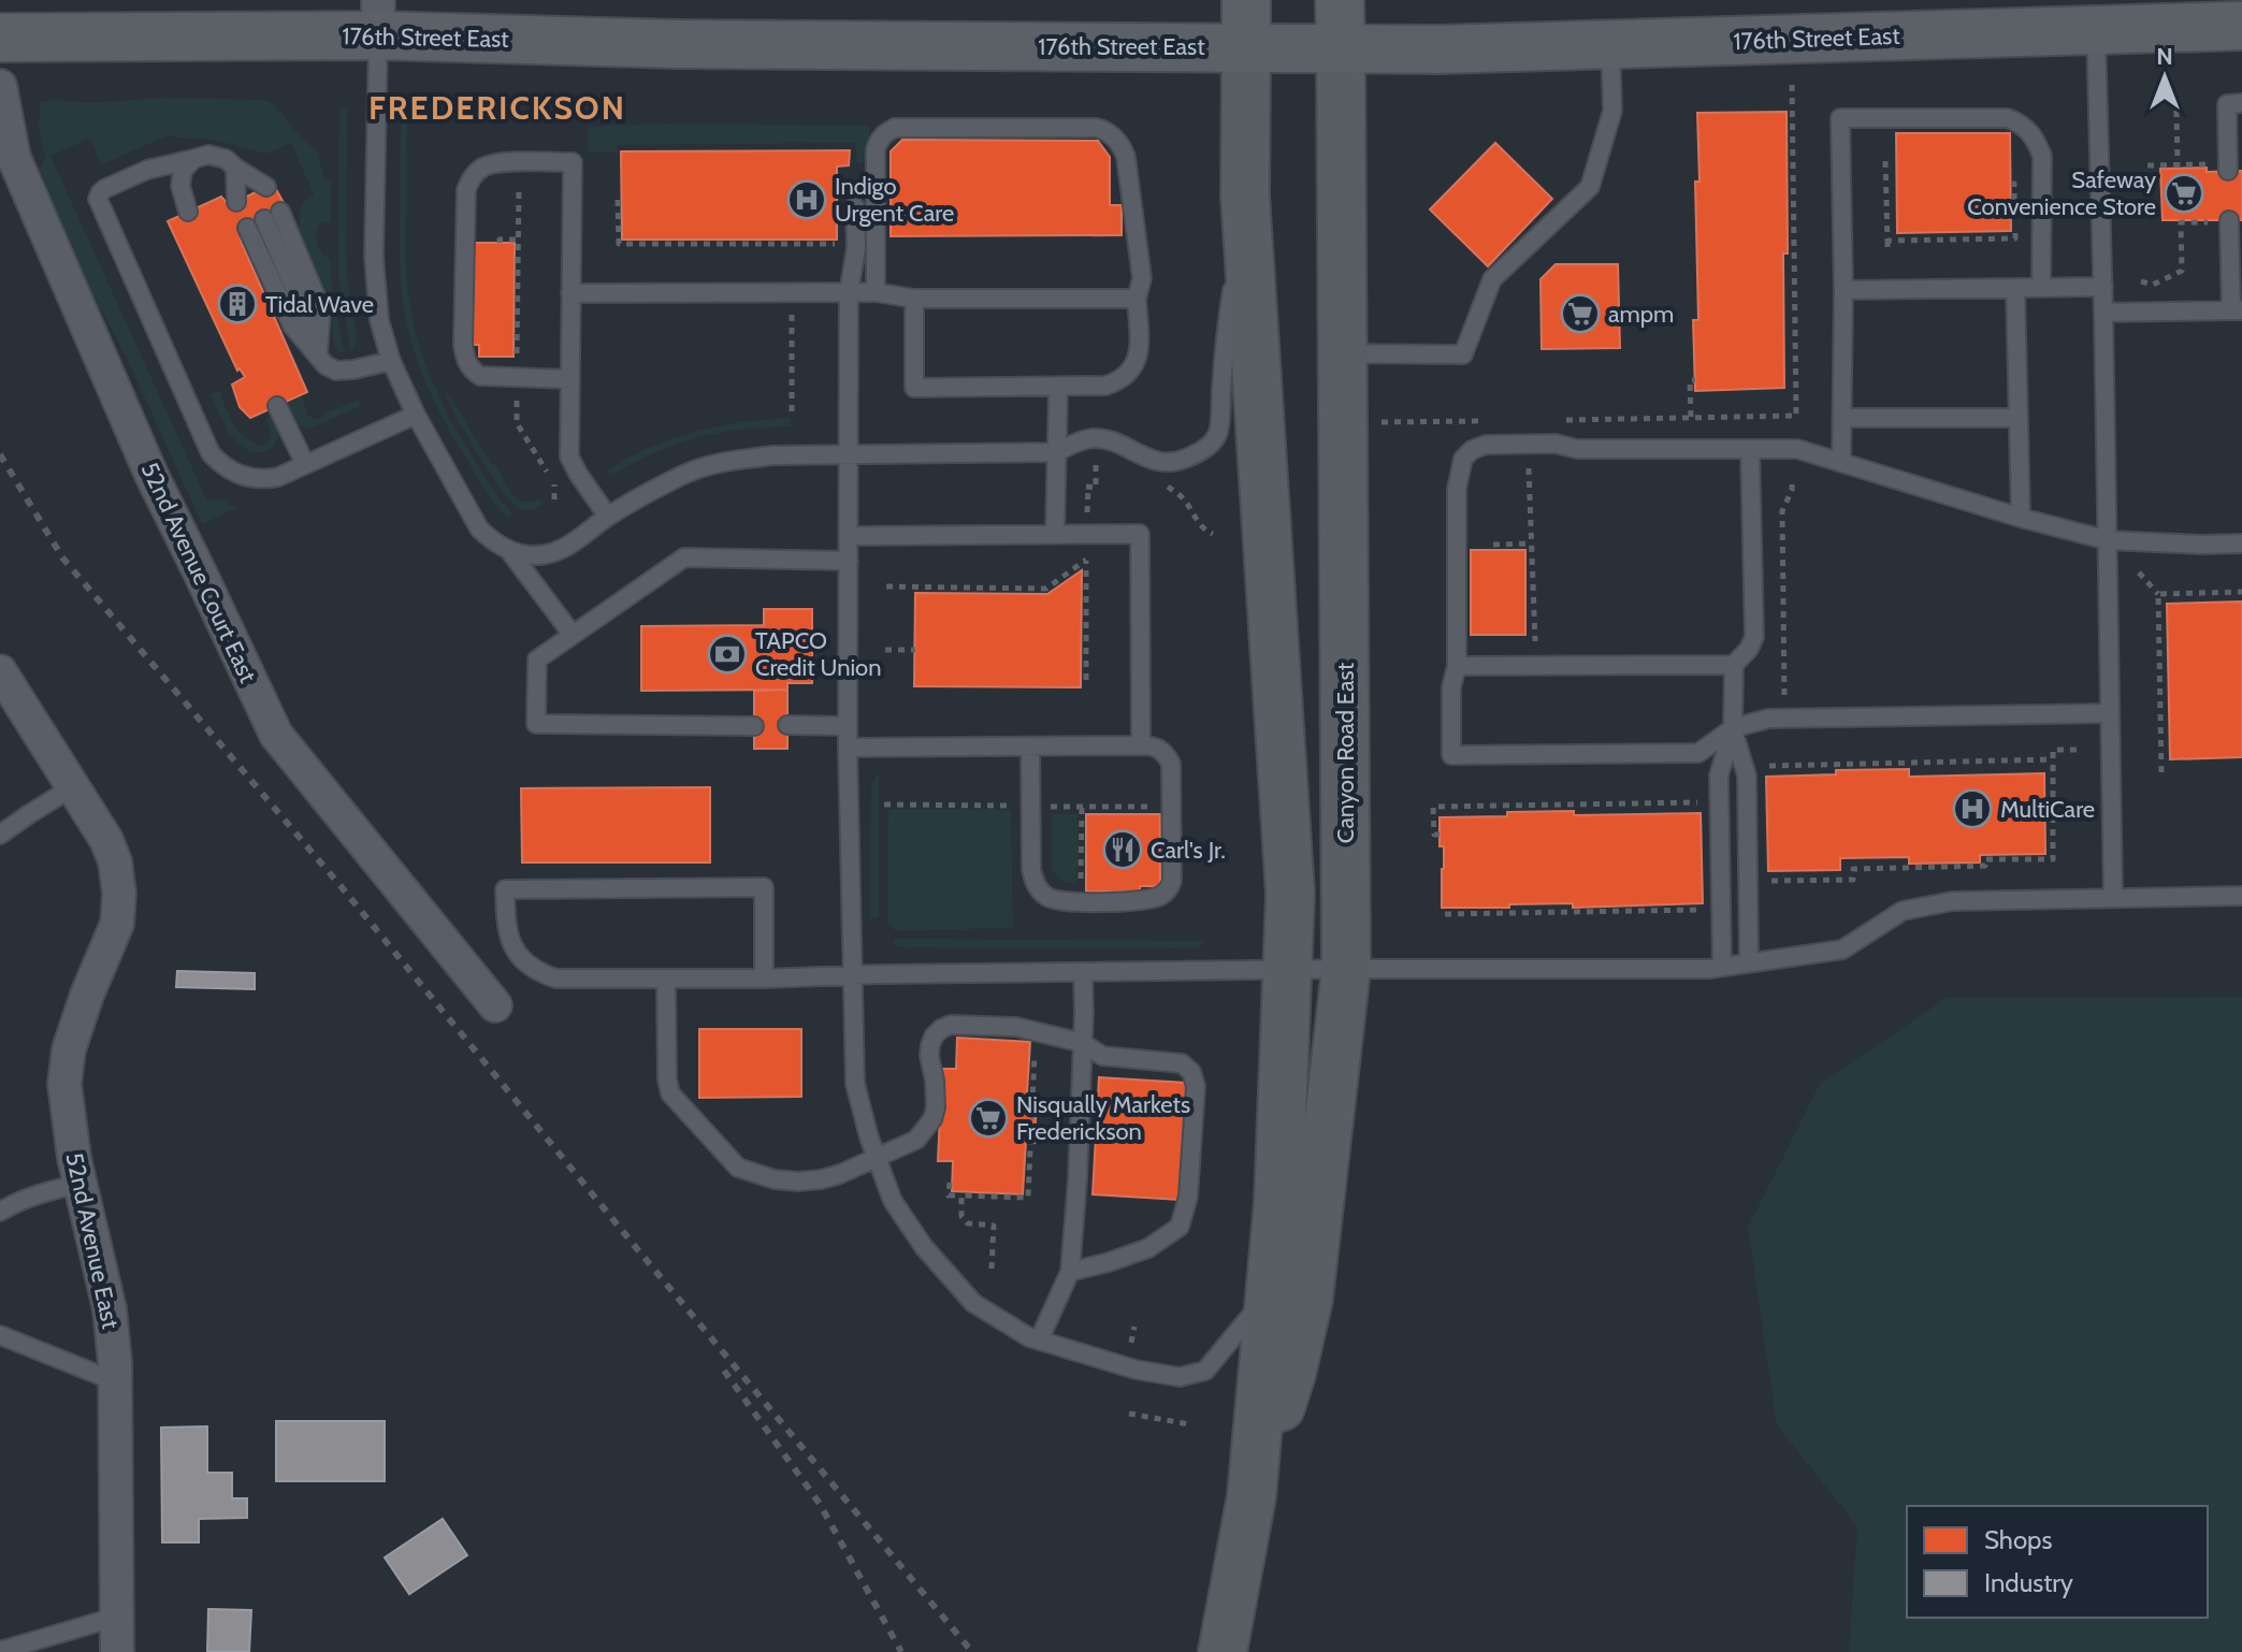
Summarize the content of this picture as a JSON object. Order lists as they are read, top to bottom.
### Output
{
  "streets": {
    "main road": ["176th Street East", "Canyon Road East"],
    "street": ["52nd Avenue Court East", "52nd Avenue East"]
  },
  "crossings": [
    ["176th Street East", "Canyon Road East"]
  ],
  "districts": ["FREDERICKSON"],
  "places": {
    "supermarket": ["Safeway Convenience Store", "ampm", "Nisqually Markets Frederickson"],
    "hospital": ["Indigo Urgent Care", "MultiCare"],
    "building": ["Tidal Wave"],
    "bank": ["TAPCO Credit Union"],
    "restaurant": ["Carl's Jr."]
  },
  "legend": ["Shops", "Industry"],
  "north": "top"
}
